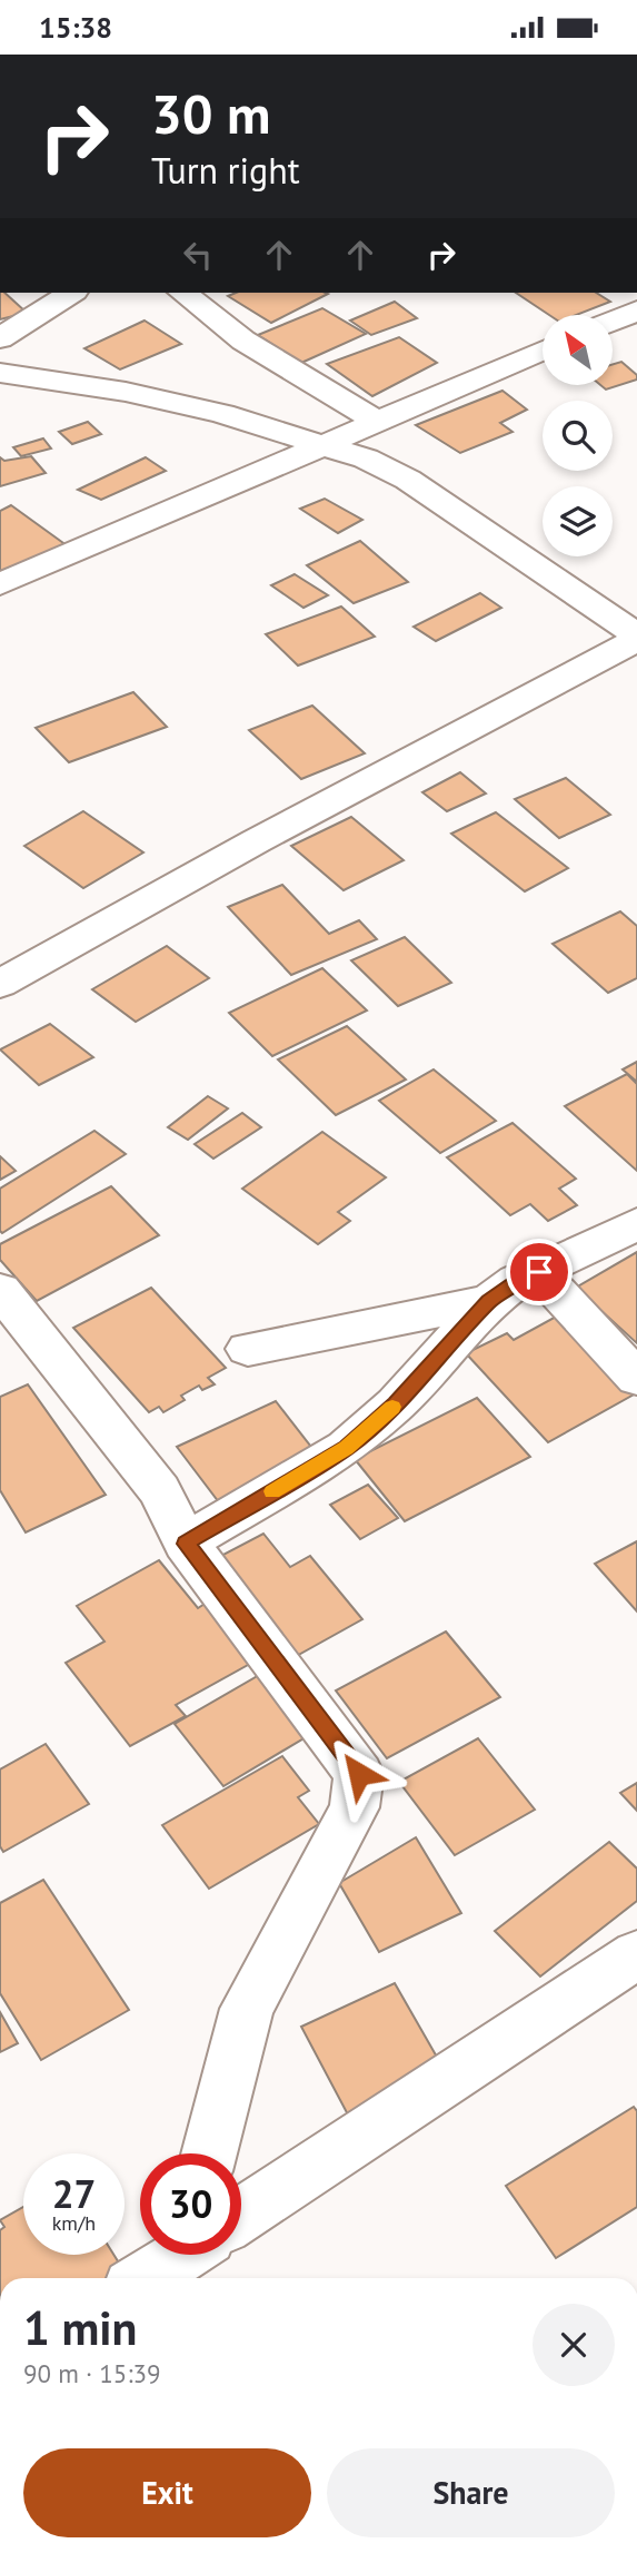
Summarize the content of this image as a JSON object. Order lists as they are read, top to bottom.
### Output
{
  "north": "top left",
  "page": {
    "status": "15:38",
    "turn": ["30 m", "Turn right"],
    "speed": "27 km/h",
    "limit": "30",
    "heading": ["1 min", "90 m · 15:39"],
    "buttons": ["Exit", "Share"]
  }
}
